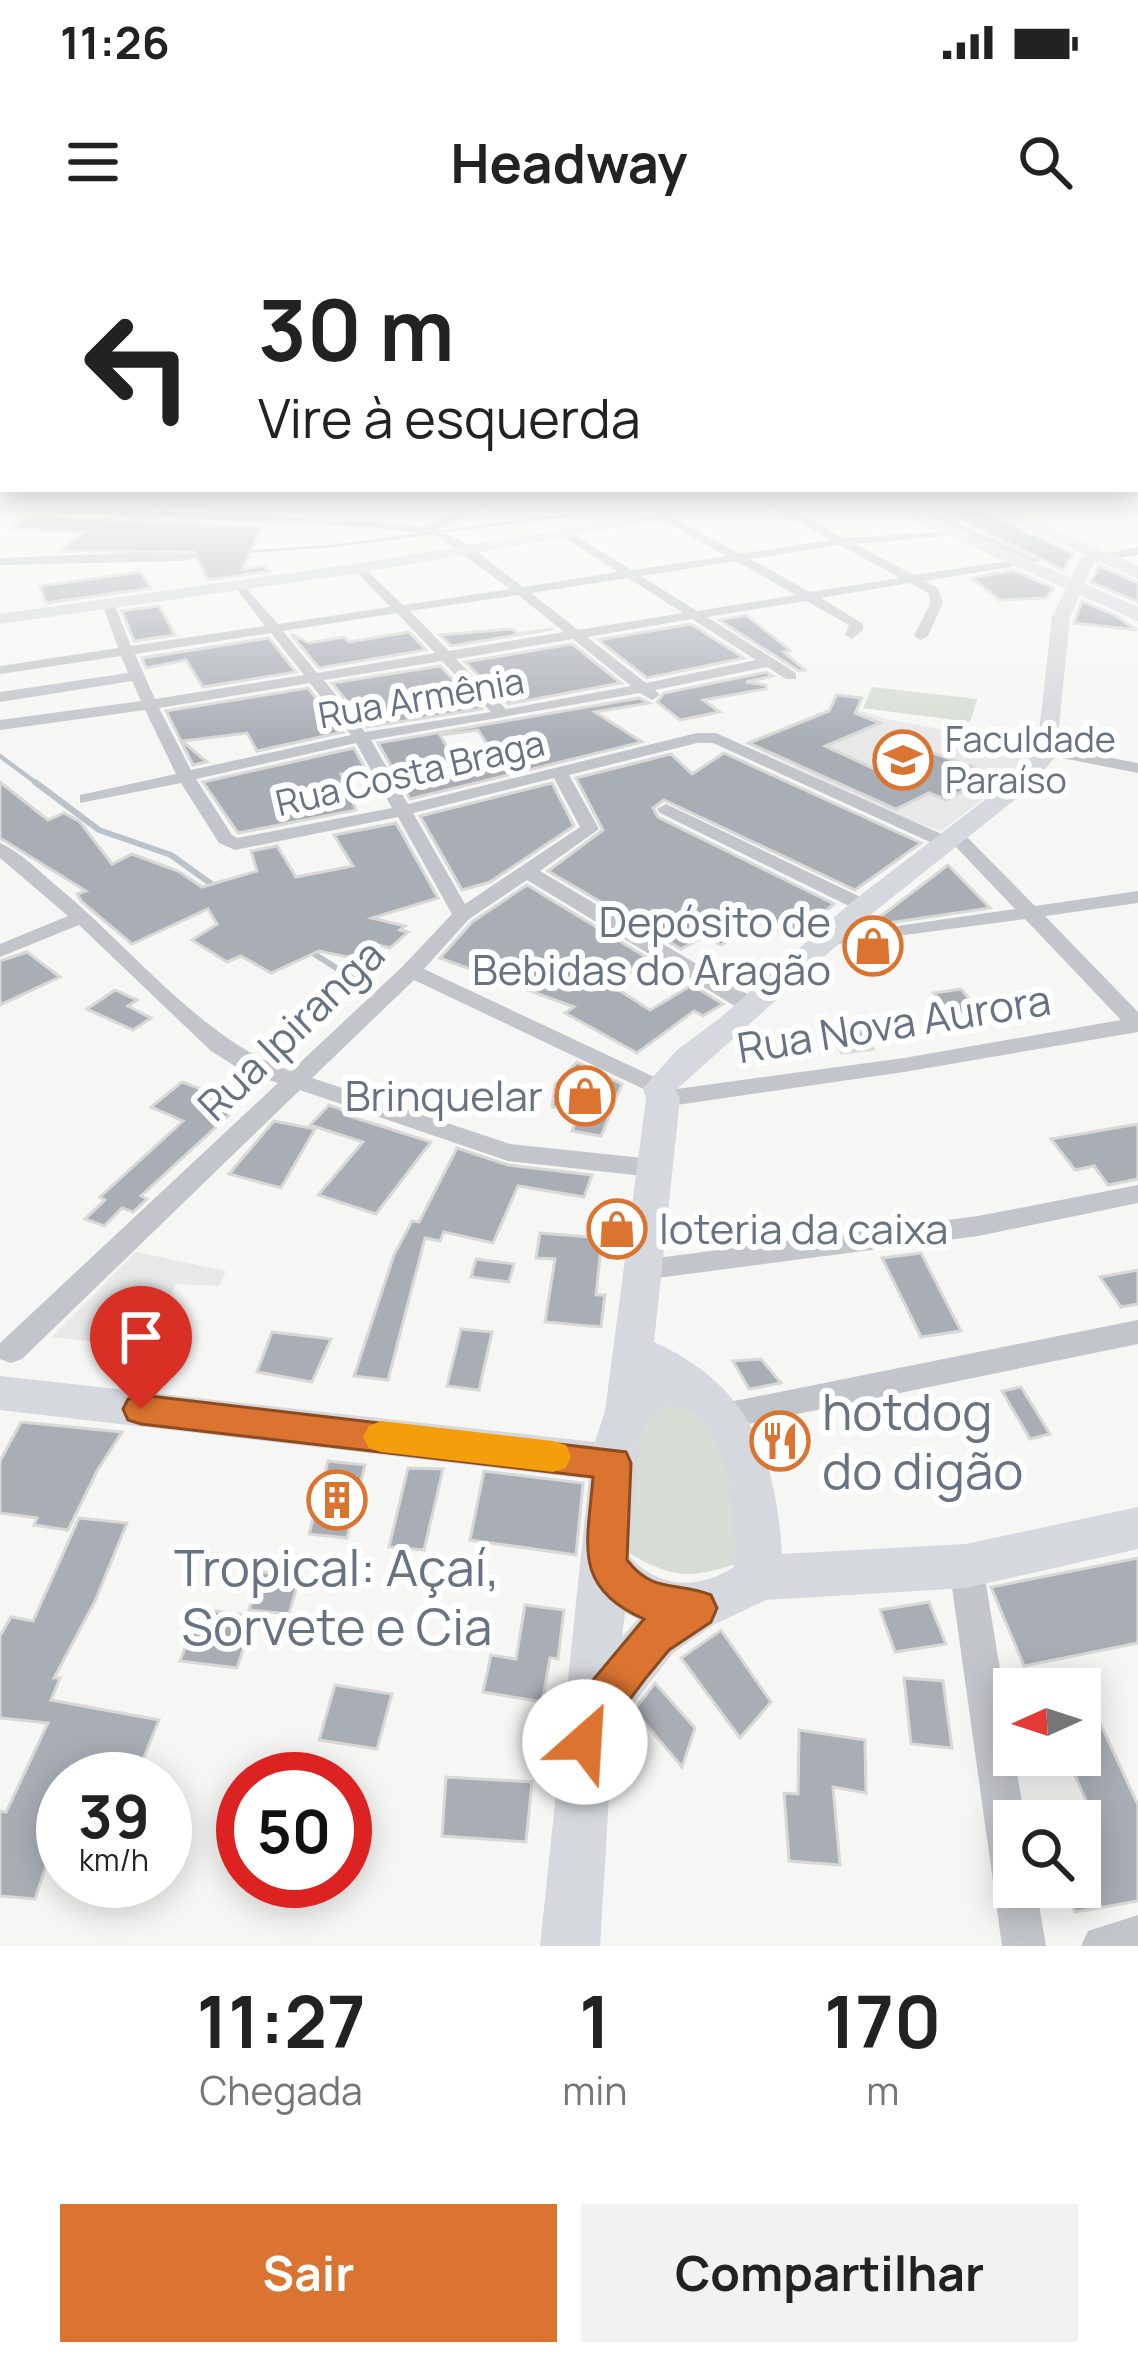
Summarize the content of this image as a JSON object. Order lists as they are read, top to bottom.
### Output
{
  "streets": {
    "street": [
      "Rua Armênia",
      "Rua Costa Braga",
      "Rua Nova Aurora",
      "Rua Ipiranga"
    ]
  },
  "crossings": [
    ["Rua Armênia", "Rua Costa Braga"],
    ["Rua Costa Braga", "Rua Ipiranga"]
  ],
  "places": {
    "school or university": ["Faculdade Paraíso"],
    "shop": ["Depósito de Bebidas do Aragão", "Brinquelar", "loteria da caixa"],
    "restaurant": ["hotdog do digão"],
    "building": ["Tropical: Açaí, Sorvete e Cia"]
  },
  "north": "left",
  "page": {
    "status": "11:26",
    "header": "Headway",
    "turn": ["30 m", "Vire à esquerda"],
    "speed": "39 km/h",
    "limit": "50",
    "eta": [
      "11:27",
      "Chegada",
      "1",
      "min",
      "170",
      "m"
    ],
    "buttons": ["Sair", "Compartilhar"]
  }
}
